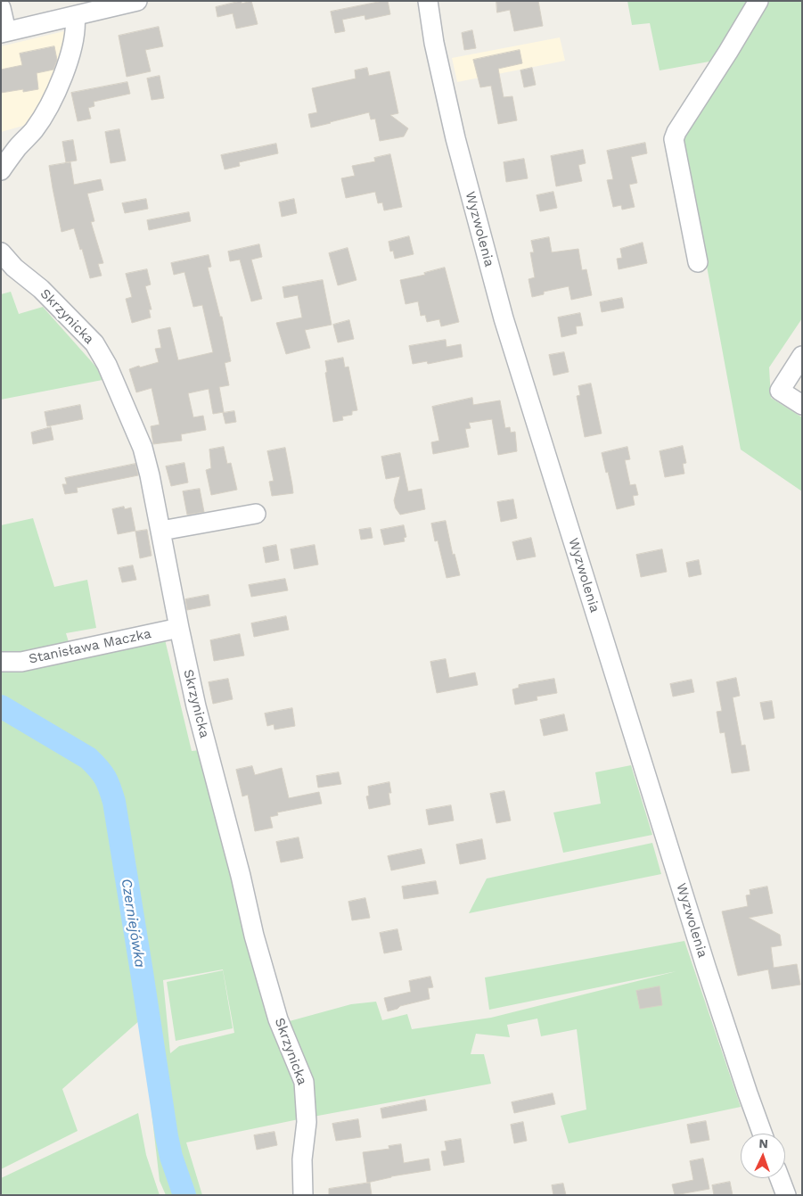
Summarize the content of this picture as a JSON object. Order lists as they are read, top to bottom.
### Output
{
  "streets": {
    "street": ["Wyzwolenia", "Skrzynicka", "Stanisława Maczka"]
  },
  "crossings": [
    ["Skrzynicka", "Stanisława Maczka"]
  ],
  "water": ["Czerniejówka"],
  "north": "top"
}
